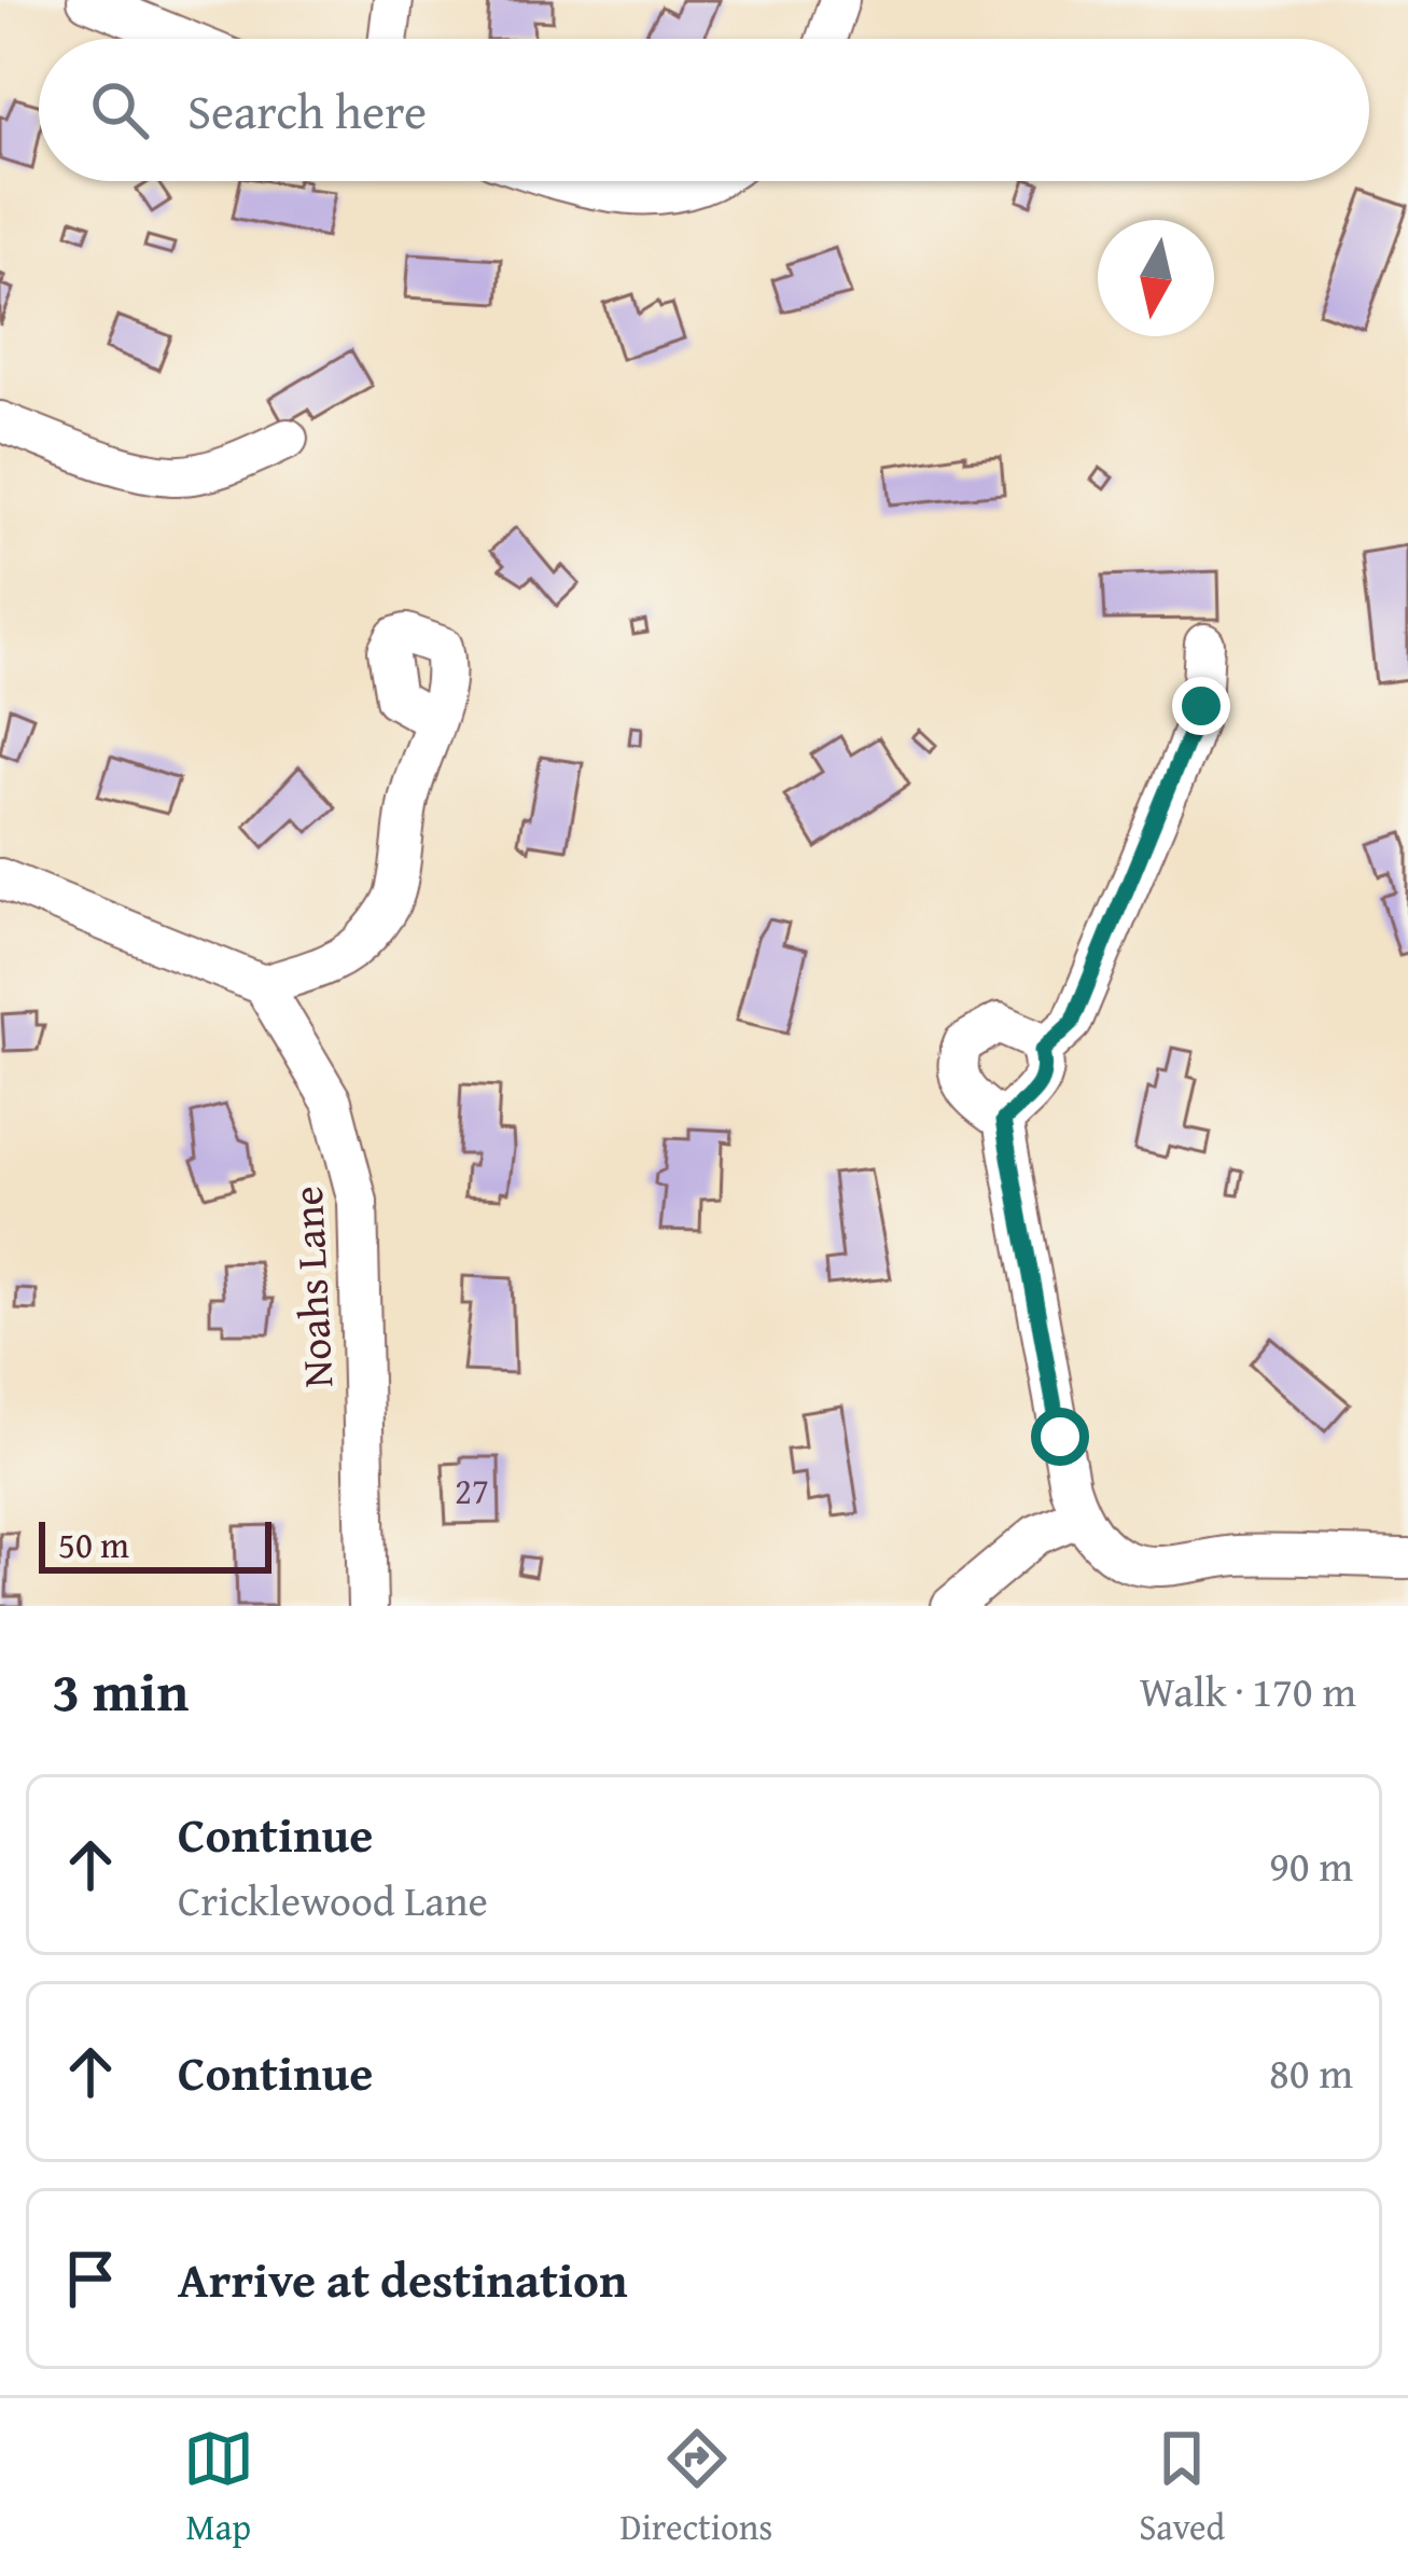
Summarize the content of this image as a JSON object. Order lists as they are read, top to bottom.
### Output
{
  "streets": {
    "street": ["Noahs Lane"]
  },
  "house_numbers": ["27"],
  "scale_bar": "50 m",
  "north": "bottom",
  "page": {
    "search": "Search here",
    "scale": "50 m",
    "heading": ["3 min", "Walk · 170 m"],
    "list": [
      ["Continue", "Cricklewood Lane", "90 m"],
      ["Continue", "80 m"],
      "Arrive at destination"
    ],
    "nav": ["Map", "Directions", "Saved"]
  }
}
